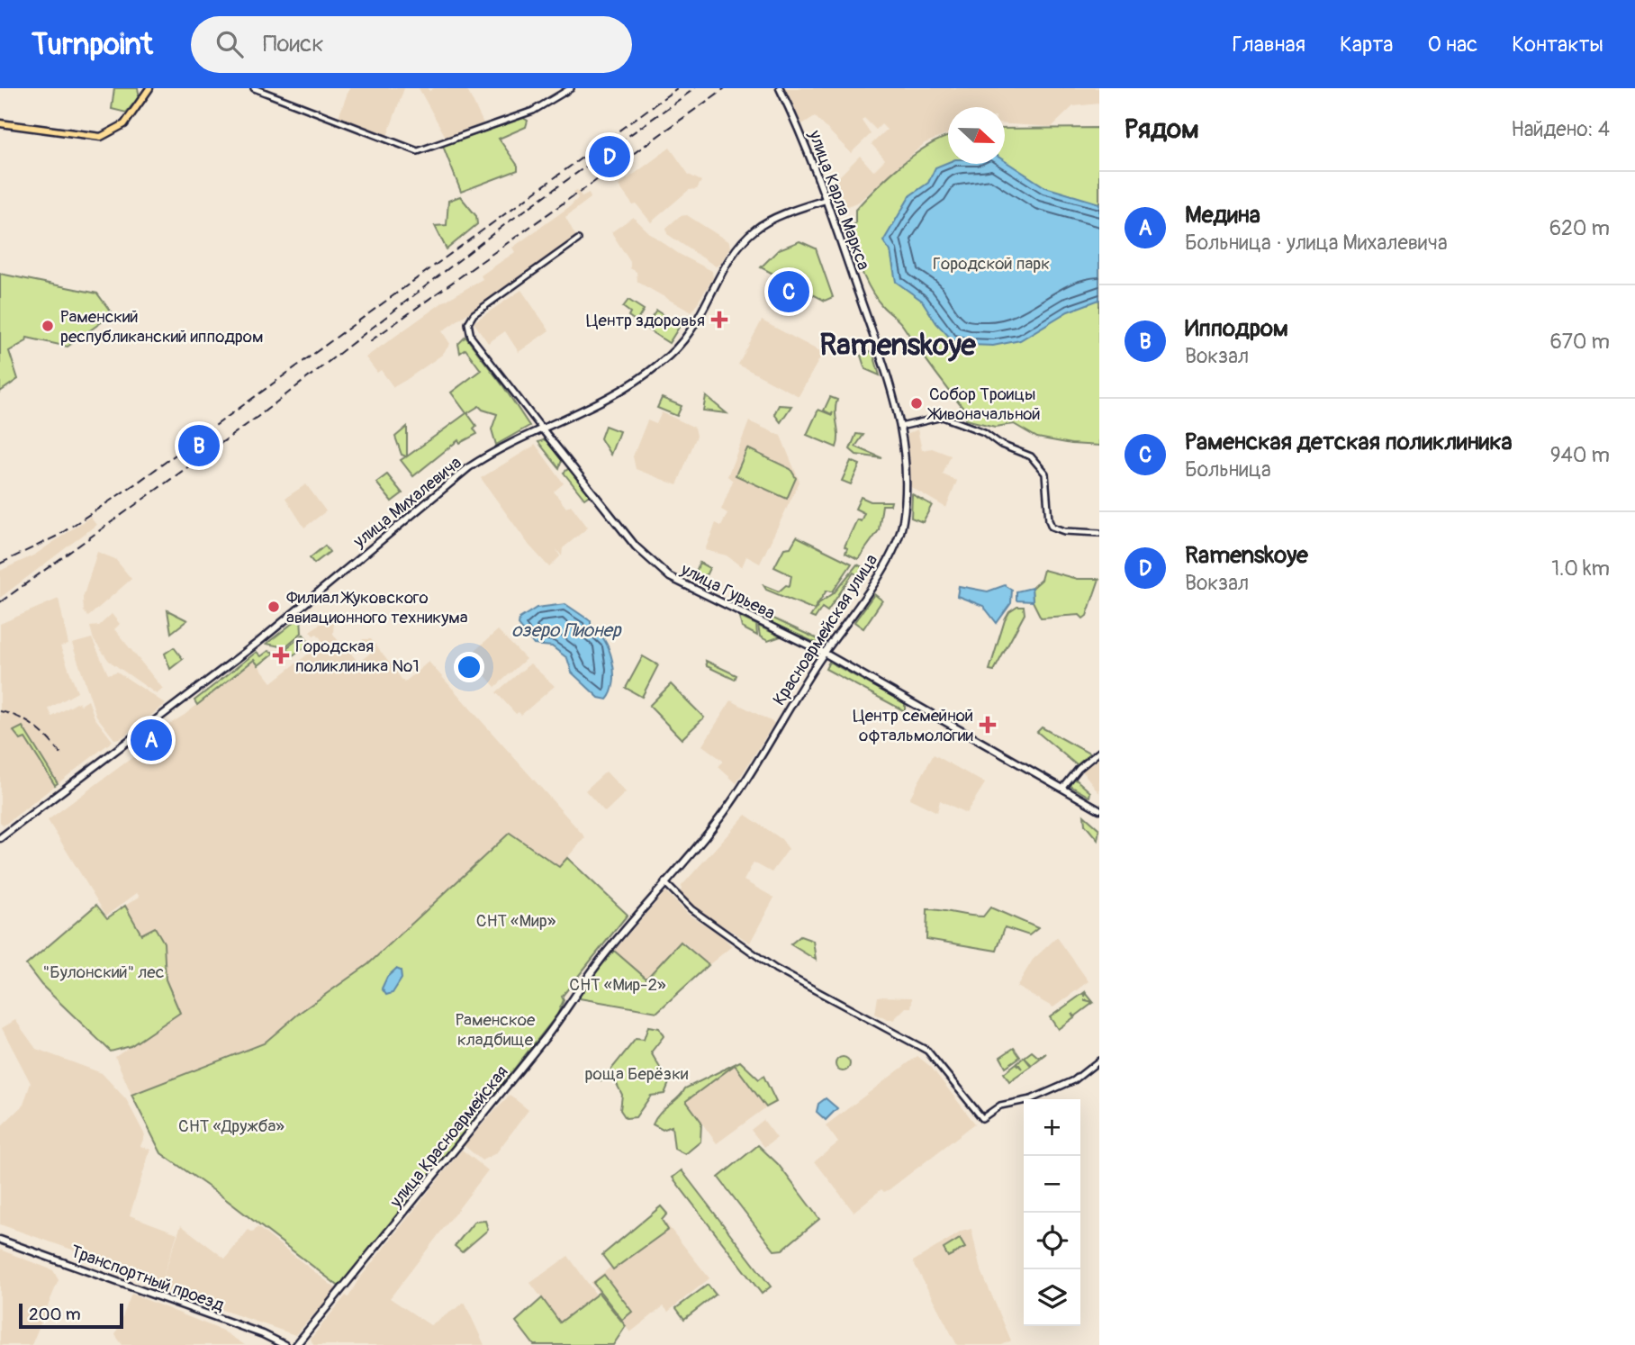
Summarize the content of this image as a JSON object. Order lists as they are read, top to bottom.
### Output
{
  "streets": {
    "main road": [
      "улица Карла Маркса",
      "улица Михалевича",
      "улица Гурьева",
      "Красноармейская улица",
      "улица Красноармейская",
      "Транспортный проезд"
    ]
  },
  "crossings": [
    ["улица Карла Маркса", "улица Михалевича"],
    ["улица Карла Маркса", "Красноармейская улица"],
    ["улица Михалевича", "улица Гурьева"],
    ["улица Гурьева", "Красноармейская улица"],
    ["Красноармейская улица", "улица Красноармейская"]
  ],
  "districts": ["Ramenskoye"],
  "water": ["озеро Пионер"],
  "parks": [
    "Городской парк",
    "СНТ «Мир»",
    "\"Булонский\" лес",
    "СНТ «Мир-2»",
    "Раменское кладбище",
    "роща Берёзки",
    "СНТ «Дружба»"
  ],
  "places": {
    "health": ["Центр здоровья", "Городская поликлиника №1", "Центр семейной офтальмологии"],
    "other": ["Раменский республиканский ипподром", "Собор Троицы Живоначальной", "Филиал Жуковского авиационного техникума"]
  },
  "scale_bar": "200 m",
  "north": "right",
  "page": {
    "header": "Turnpoint",
    "search": "Поиск",
    "nav": [
      "Главная",
      "Карта",
      "О нас",
      "Контакты"
    ],
    "heading": ["Рядом", "Найдено: 4"],
    "pins": [
      "D",
      "C",
      "B",
      "A"
    ],
    "list": [
      {
        "mark": "A",
        "name": "Медина",
        "note": "Больница · улица Михалевича",
        "value": "620 m"
      },
      {
        "mark": "B",
        "name": "Ипподром",
        "note": "Вокзал",
        "value": "670 m"
      },
      {
        "mark": "C",
        "name": "Раменская детская поликлиника",
        "note": "Больница",
        "value": "940 m"
      },
      {
        "mark": "D",
        "name": "Ramenskoye",
        "note": "Вокзал",
        "value": "1.0 km"
      }
    ],
    "map_buttons": ["+", "−"],
    "scale": "200 m"
  }
}
